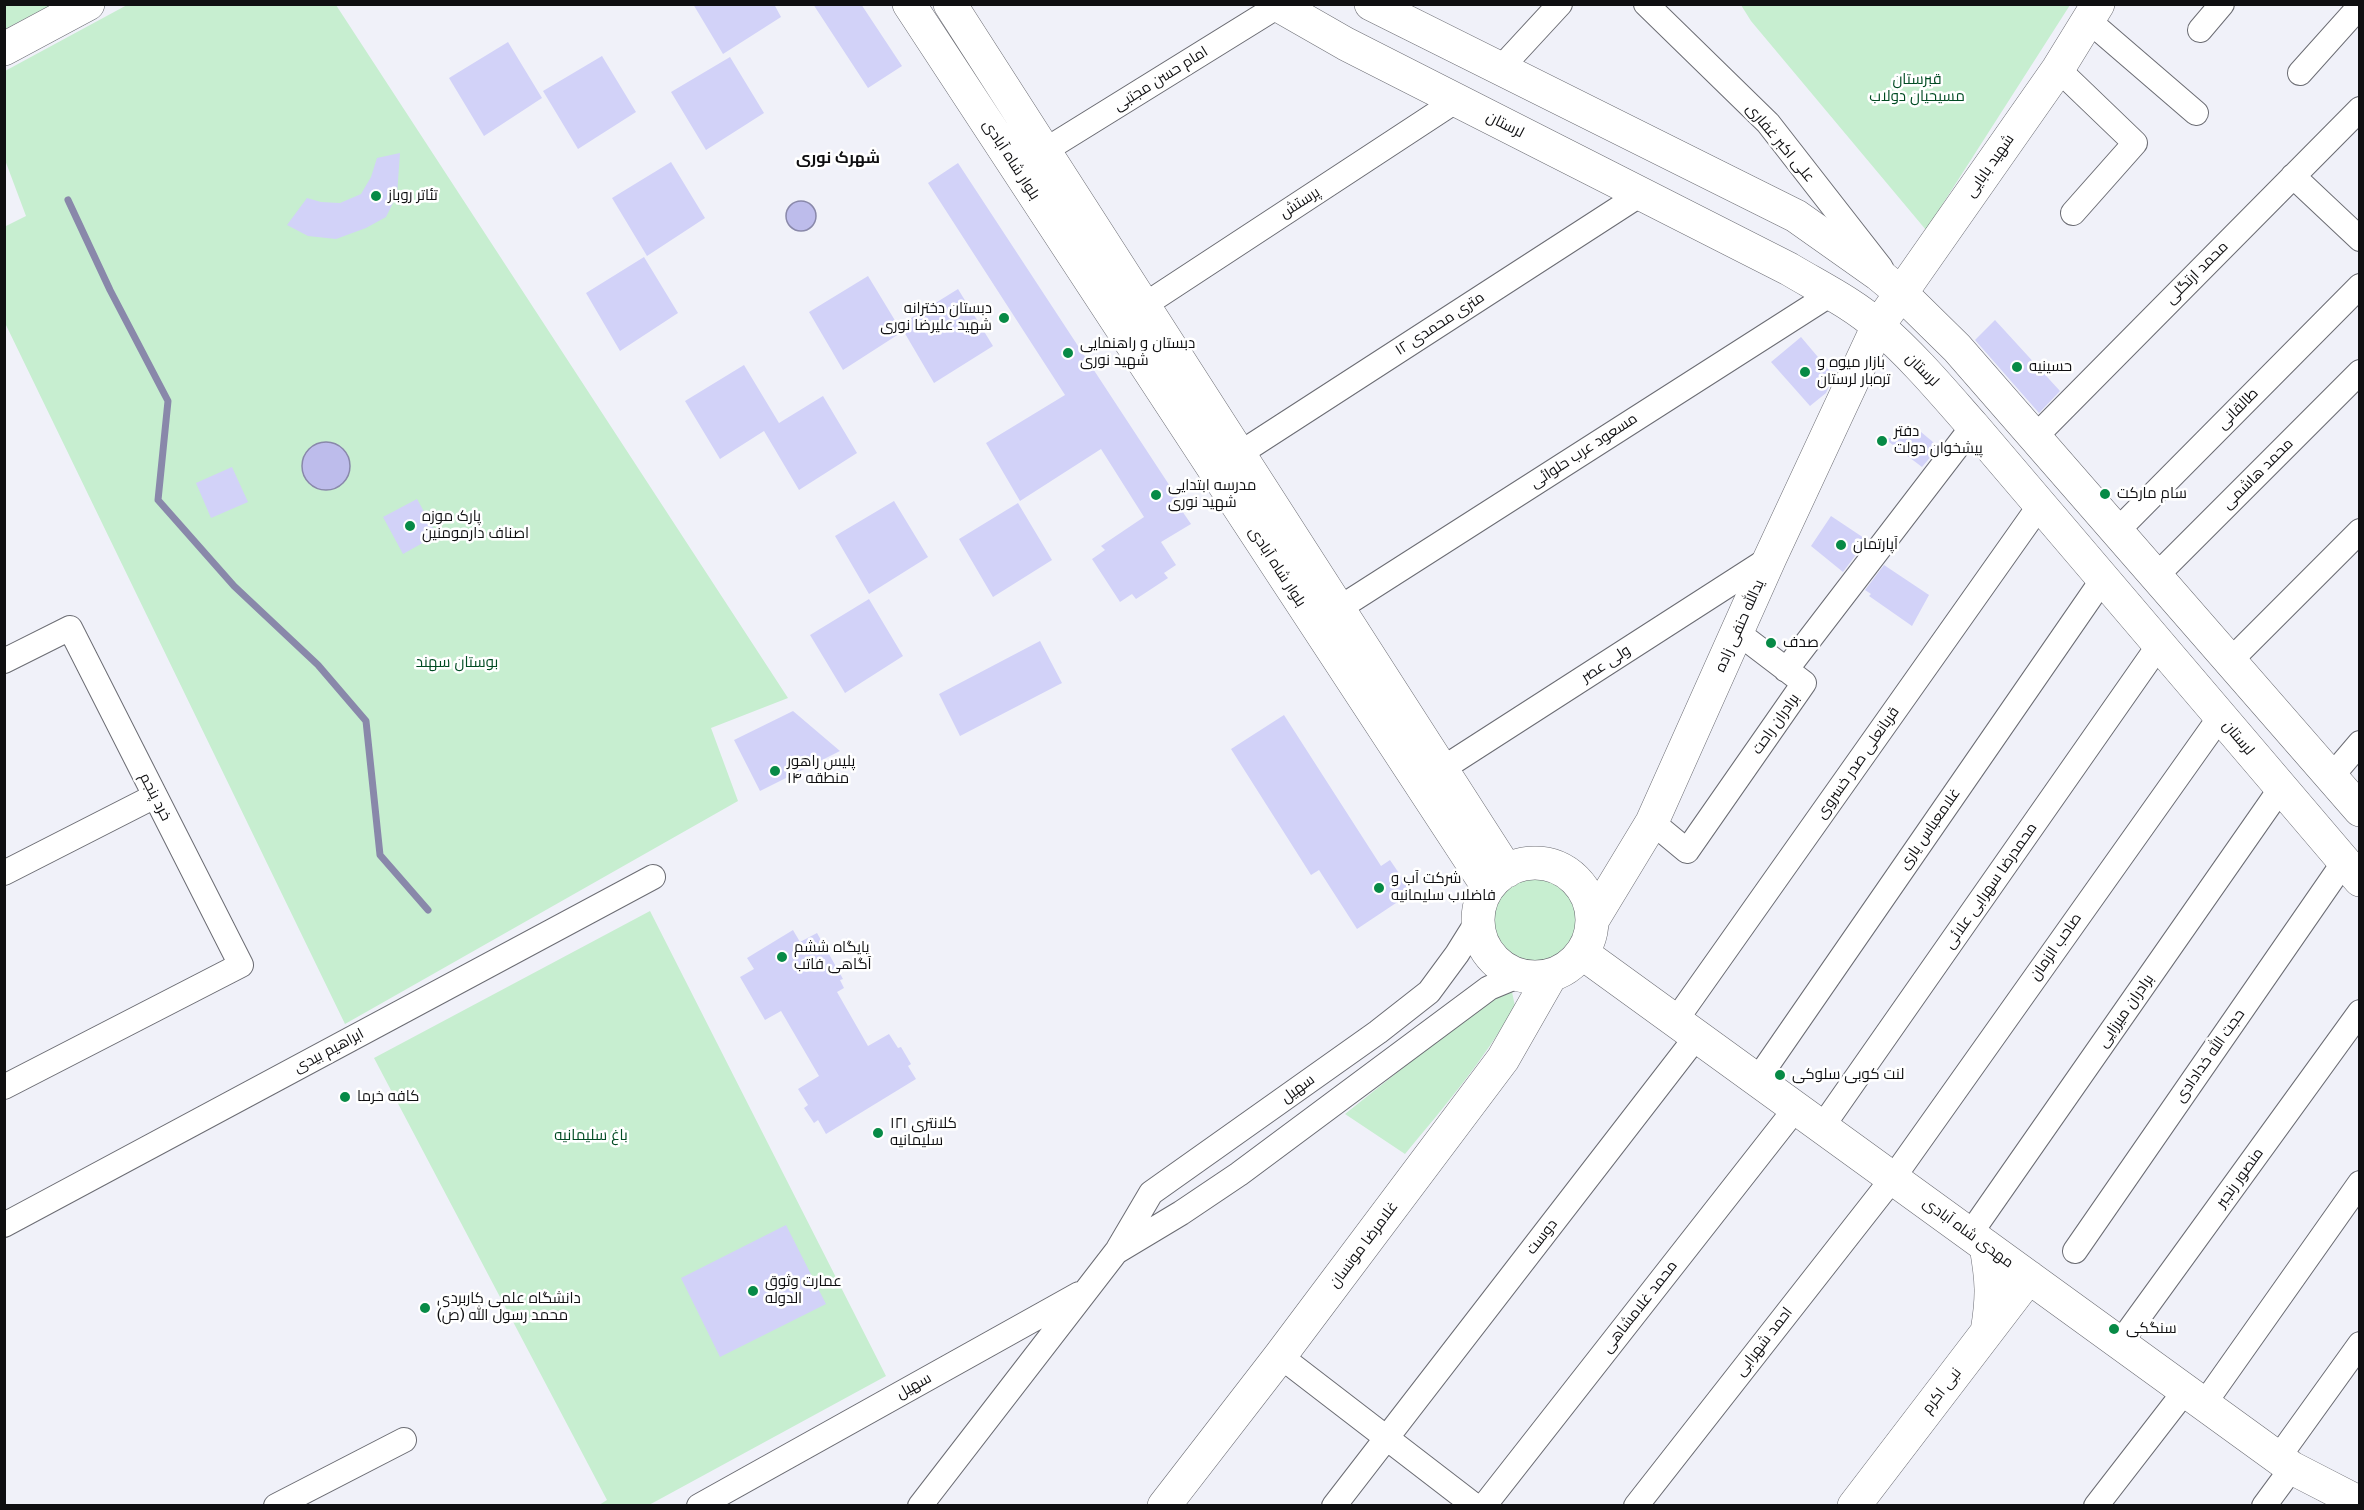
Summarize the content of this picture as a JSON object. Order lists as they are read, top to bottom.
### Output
{
  "streets": {
    "street": [
      "امام حسن مجتبی",
      "لرستان",
      "علی اکبر غفاری",
      "بلوار شاه آبادی",
      "شهید بابایی",
      "پرستش",
      "محمد ارتگلی",
      "۱۲ متری محمدی",
      "طالقانی",
      "مسعود عرب حلوائی",
      "محمد هاشمی",
      "یدالله حنفی زاده",
      "ولی عصر",
      "برادران راحت",
      "قربانعلی صدر خسروی",
      "خرد پنجم",
      "غلامعباس یاری",
      "محمدرضا سهرابی علائی",
      "صاحب الزمان",
      "برادران میرزایی",
      "ابراهیم بیدی",
      "حجت الله خدادادی",
      "سهیل",
      "منصور رنجبر",
      "مهدی شاه آبادی",
      "دوست",
      "غلامرضا مونسان",
      "محمد غلامشاهی",
      "احمد شهرابی",
      "نبی اکرم"
    ]
  },
  "crossings": [
    ["امام حسن مجتبی", "لرستان"],
    ["امام حسن مجتبی", "بلوار شاه آبادی"],
    ["لرستان", "شهید بابایی"],
    ["لرستان", "پرستش"],
    ["لرستان", "۱۲ متری محمدی"],
    ["لرستان", "مسعود عرب حلوائی"],
    ["لرستان", "یدالله حنفی زاده"],
    ["لرستان", "برادران راحت"],
    ["لرستان", "قربانعلی صدر خسروی"],
    ["لرستان", "غلامعباس یاری"],
    ["لرستان", "محمدرضا سهرابی علائی"],
    ["لرستان", "صاحب الزمان"],
    ["لرستان", "برادران میرزایی"],
    ["لرستان", "حجت الله خدادادی"],
    ["علی اکبر غفاری", "شهید بابایی"],
    ["بلوار شاه آبادی", "پرستش"],
    ["بلوار شاه آبادی", "۱۲ متری محمدی"],
    ["بلوار شاه آبادی", "مسعود عرب حلوائی"],
    ["بلوار شاه آبادی", "یدالله حنفی زاده"],
    ["بلوار شاه آبادی", "ولی عصر"],
    ["بلوار شاه آبادی", "سهیل"],
    ["بلوار شاه آبادی", "مهدی شاه آبادی"],
    ["بلوار شاه آبادی", "غلامرضا مونسان"],
    ["شهید بابایی", "یدالله حنفی زاده"],
    ["یدالله حنفی زاده", "ولی عصر"],
    ["یدالله حنفی زاده", "برادران راحت"],
    ["یدالله حنفی زاده", "سهیل"],
    ["یدالله حنفی زاده", "مهدی شاه آبادی"],
    ["یدالله حنفی زاده", "غلامرضا مونسان"],
    ["قربانعلی صدر خسروی", "مهدی شاه آبادی"],
    ["قربانعلی صدر خسروی", "دوست"],
    ["غلامعباس یاری", "مهدی شاه آبادی"],
    ["محمدرضا سهرابی علائی", "مهدی شاه آبادی"],
    ["صاحب الزمان", "مهدی شاه آبادی"],
    ["صاحب الزمان", "احمد شهرابی"],
    ["برادران میرزایی", "مهدی شاه آبادی"],
    ["سهیل", "مهدی شاه آبادی"],
    ["سهیل", "غلامرضا مونسان"],
    ["منصور رنجبر", "مهدی شاه آبادی"],
    ["مهدی شاه آبادی", "دوست"],
    ["مهدی شاه آبادی", "غلامرضا مونسان"],
    ["مهدی شاه آبادی", "محمد غلامشاهی"],
    ["مهدی شاه آبادی", "احمد شهرابی"],
    ["مهدی شاه آبادی", "نبی اکرم"]
  ],
  "districts": ["شهرک نوری"],
  "parks": ["قبرستان مسیحیان دولاب", "بوستان سهند", "باغ سلیمانیه"],
  "places": [
    "تئاتر روباز",
    "دبستان دخترانه شهید علیرضا نوری",
    "دبستان و راهنمایی شهید نوری",
    "حسینیه",
    "بازار میوه و تره‌بار لرستان",
    "دفتر پیشخوان دولت",
    "سام مارکت",
    "مدرسه ابتدایی شهید نوری",
    "پارک موزه اصناف دارمومنین",
    "آپارتمان",
    "صدف",
    "پلیس راهور منطقه ۱۴",
    "شرکت آب و فاضلاب سلیمانیه",
    "پایگاه ششم آگاهی فاتب",
    "لنت کوبی سلوکی",
    "کافه خرما",
    "كلانتری ١٢١ سلیمانیه",
    "عمارت وثوق الدوله",
    "دانشگاه علمی کاربردی محمد رسول الله (ص)",
    "سنگکی"
  ]
}
